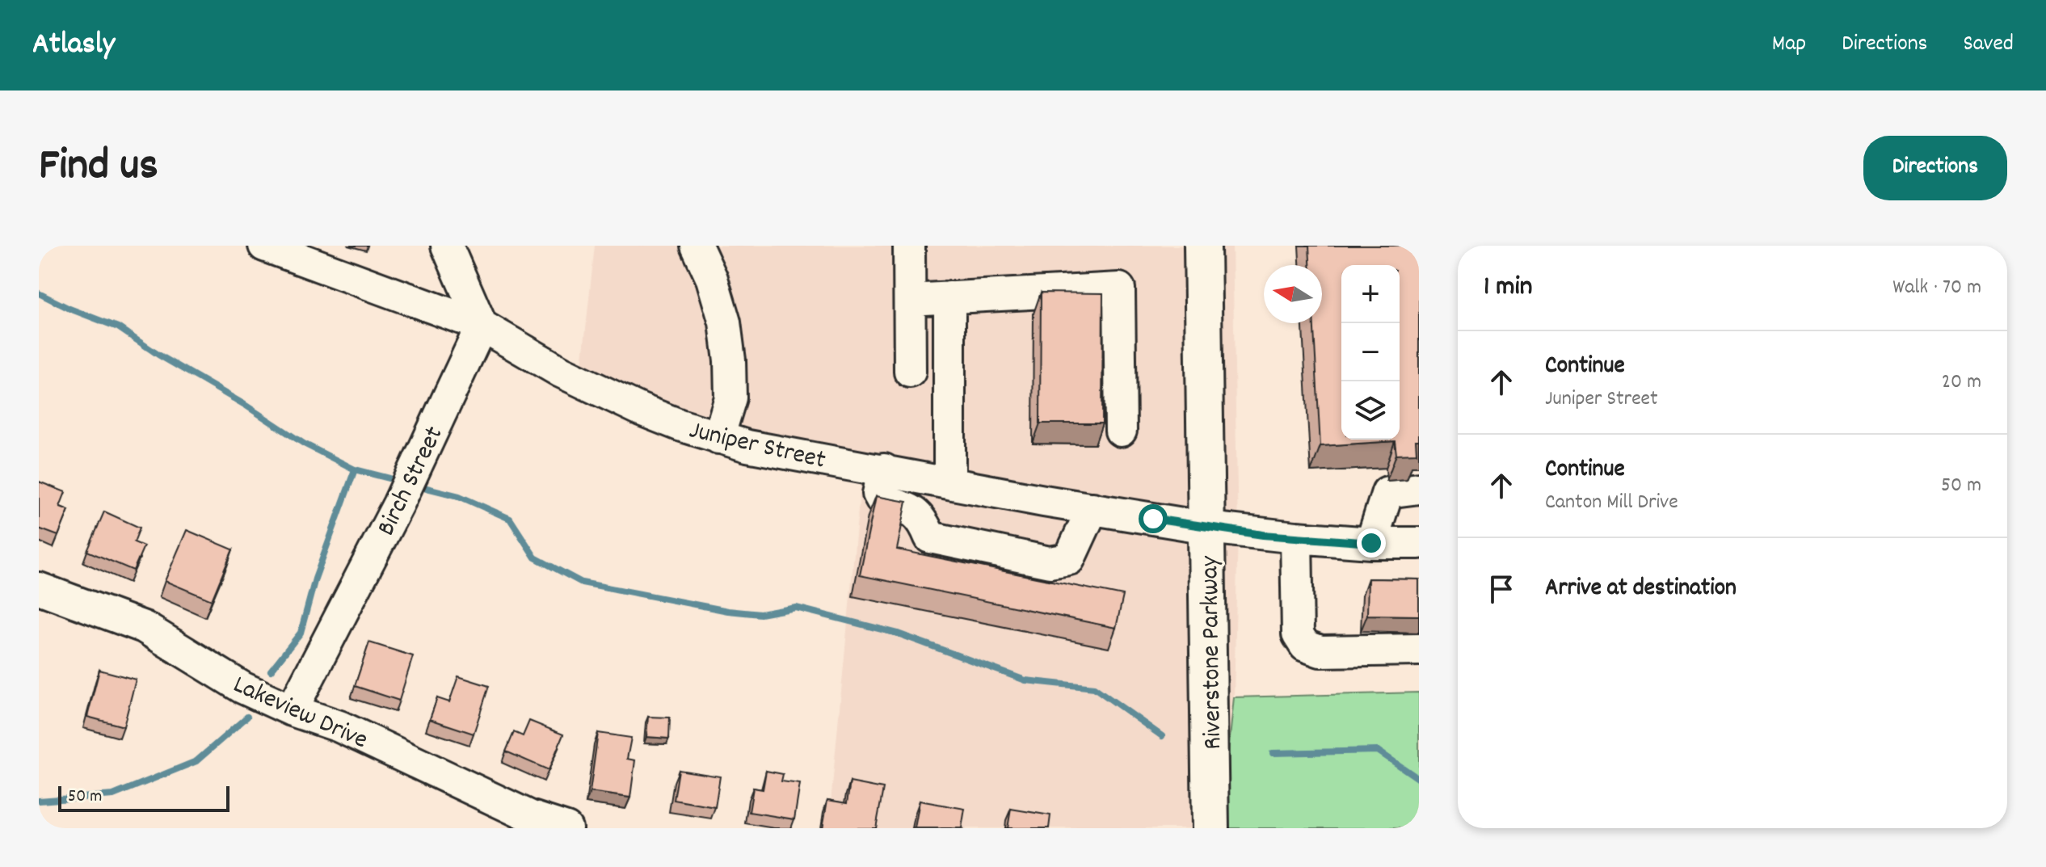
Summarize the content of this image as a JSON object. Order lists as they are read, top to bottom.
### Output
{
  "streets": {
    "main road": ["Riverstone Parkway"],
    "street": ["Juniper Street", "Birch Street", "Lakeview Drive"]
  },
  "crossings": [
    ["Juniper Street", "Birch Street"],
    ["Juniper Street", "Riverstone Parkway"],
    ["Birch Street", "Lakeview Drive"]
  ],
  "scale_bar": "50 m",
  "north": "left",
  "page": {
    "header": "Atlasly",
    "nav": ["Map", "Directions", "Saved"],
    "title": "Find us",
    "buttons": "Directions",
    "heading": ["1 min", "Walk · 70 m"],
    "map_buttons": ["+", "−"],
    "list": [
      ["Continue", "Juniper Street", "20 m"],
      ["Continue", "Canton Mill Drive", "50 m"],
      "Arrive at destination"
    ],
    "scale": "50 m"
  }
}
